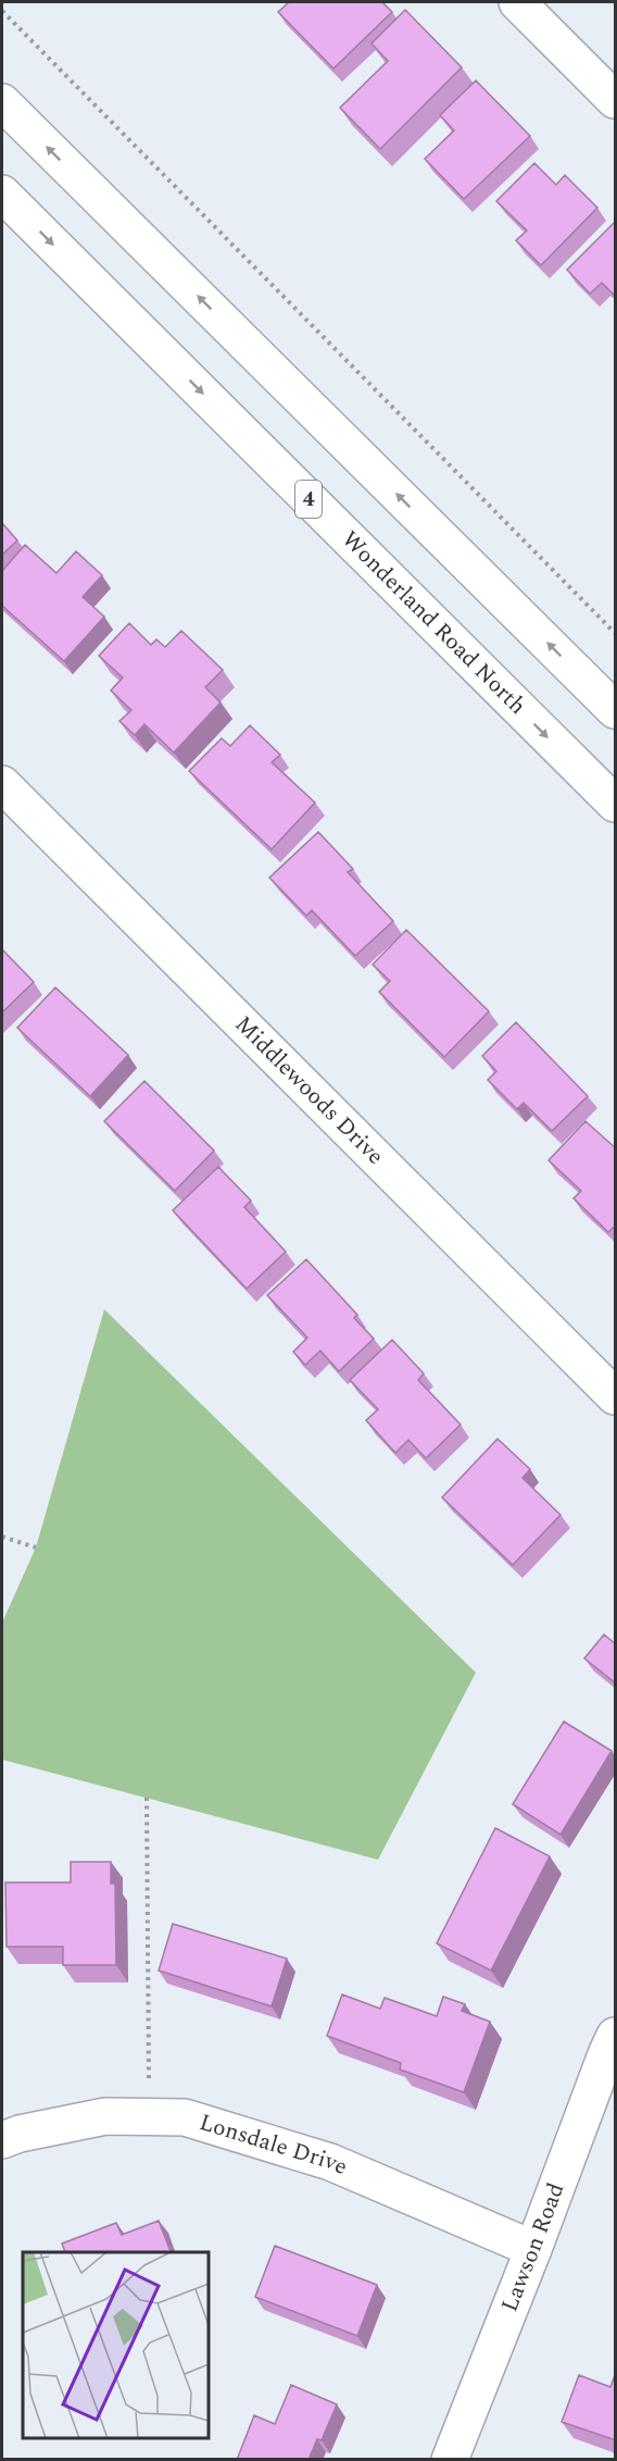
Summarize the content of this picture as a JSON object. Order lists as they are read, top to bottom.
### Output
{
  "streets": {
    "street": [
      "4",
      "Wonderland Road North",
      "Middlewoods Drive",
      "Lonsdale Drive",
      "Lawson Road"
    ]
  },
  "crossings": [
    ["Lonsdale Drive", "Lawson Road"]
  ]
}
